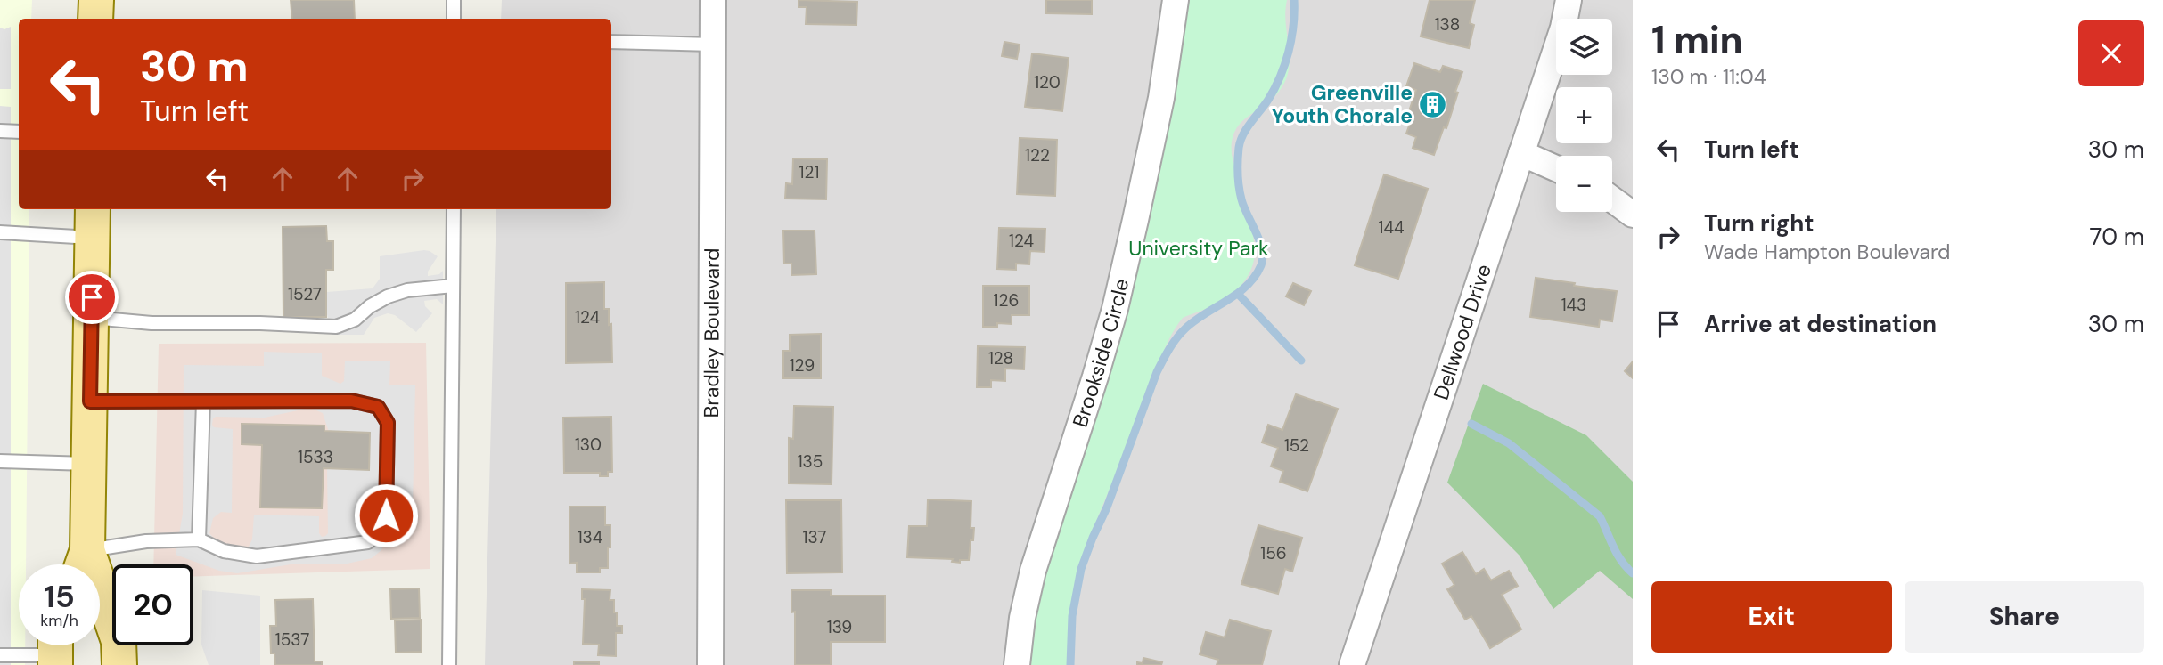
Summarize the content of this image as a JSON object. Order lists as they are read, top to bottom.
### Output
{
  "streets": {
    "street": ["Bradley Boulevard", "Dellwood Drive", "Brookside Circle"]
  },
  "parks": ["University Park"],
  "places": {
    "building": ["Greenville Youth Chorale"]
  },
  "house_numbers": [
    "138",
    "120",
    "122",
    "121",
    "144",
    "124",
    "1527",
    "126",
    "143",
    "124",
    "128",
    "129",
    "130",
    "152",
    "1533",
    "135",
    "134",
    "137",
    "156",
    "139",
    "1537"
  ],
  "page": {
    "heading": ["1 min", "130 m · 11:04"],
    "map_buttons": ["+", "−"],
    "turn": ["30 m", "Turn left"],
    "list": [
      {
        "name": "Turn left",
        "value": "30 m"
      },
      {
        "name": "Turn right",
        "note": "Wade Hampton Boulevard",
        "value": "70 m"
      },
      {
        "name": "Arrive at destination",
        "value": "30 m"
      }
    ],
    "speed": "15 km/h",
    "limit": "20",
    "buttons": ["Exit", "Share"]
  }
}
